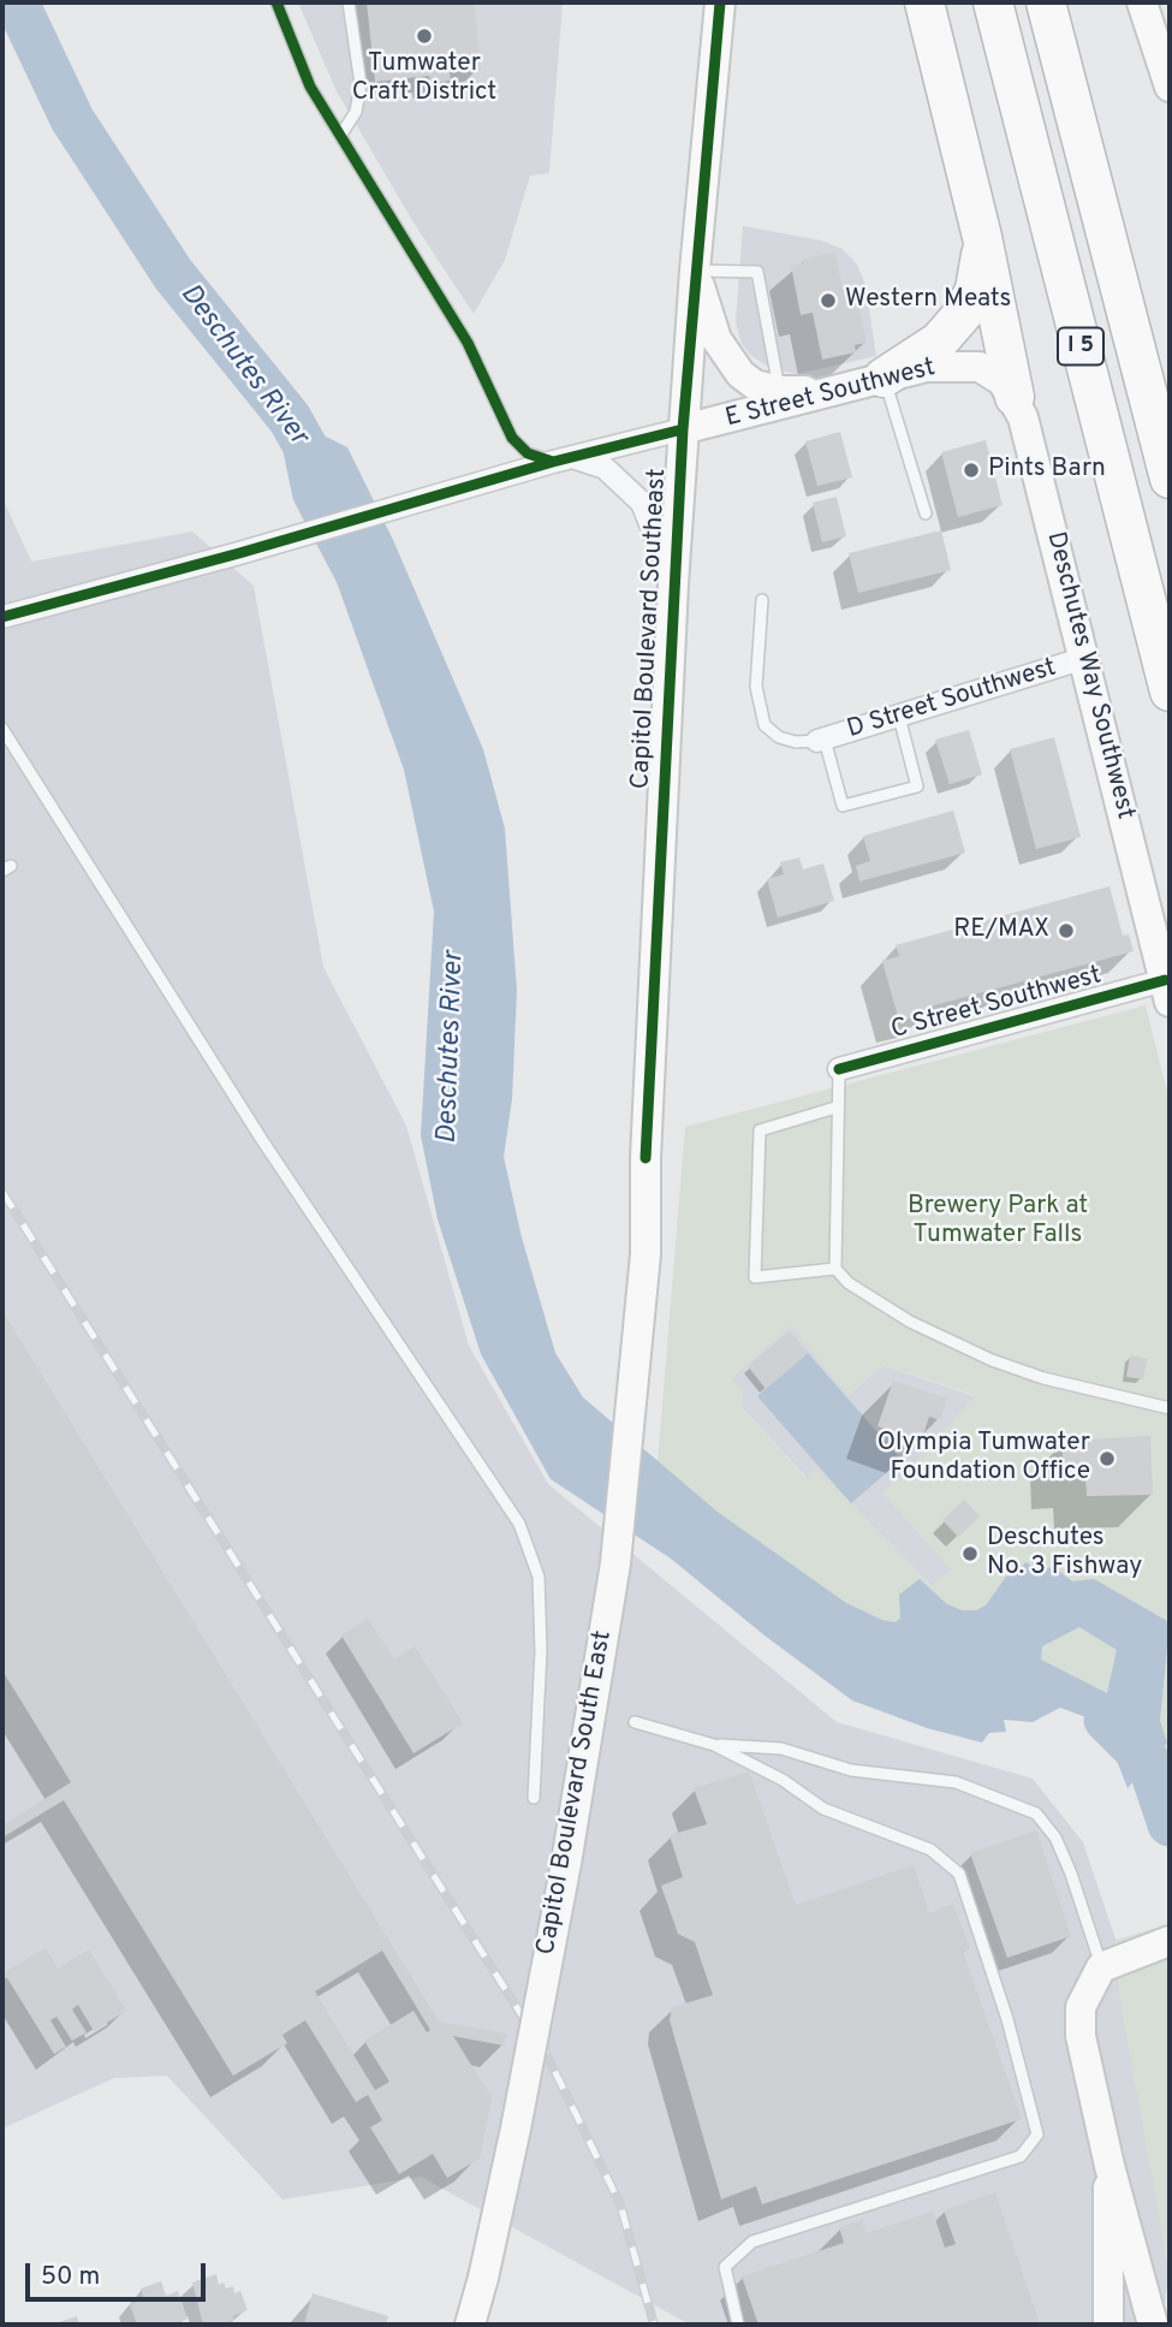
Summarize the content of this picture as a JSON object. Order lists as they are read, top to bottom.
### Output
{
  "streets": {
    "highway": ["I 5"],
    "main road": [
      "E Street Southwest",
      "Capitol Boulevard Southeast",
      "Deschutes Way Southwest",
      "Capitol Boulevard South East"
    ],
    "street": ["D Street Southwest", "C Street Southwest"]
  },
  "crossings": [
    ["E Street Southwest", "Capitol Boulevard Southeast"],
    ["E Street Southwest", "Deschutes Way Southwest"],
    ["Capitol Boulevard Southeast", "Capitol Boulevard South East"],
    ["Deschutes Way Southwest", "D Street Southwest"],
    ["Deschutes Way Southwest", "C Street Southwest"]
  ],
  "water": ["Deschutes River"],
  "parks": ["Brewery Park at Tumwater Falls"],
  "places": [
    "Tumwater Craft District",
    "Western Meats",
    "Pints Barn",
    "RE/MAX",
    "Olympia Tumwater Foundation Office",
    "Deschutes No. 3 Fishway"
  ],
  "scale_bar": "50 m"
}
